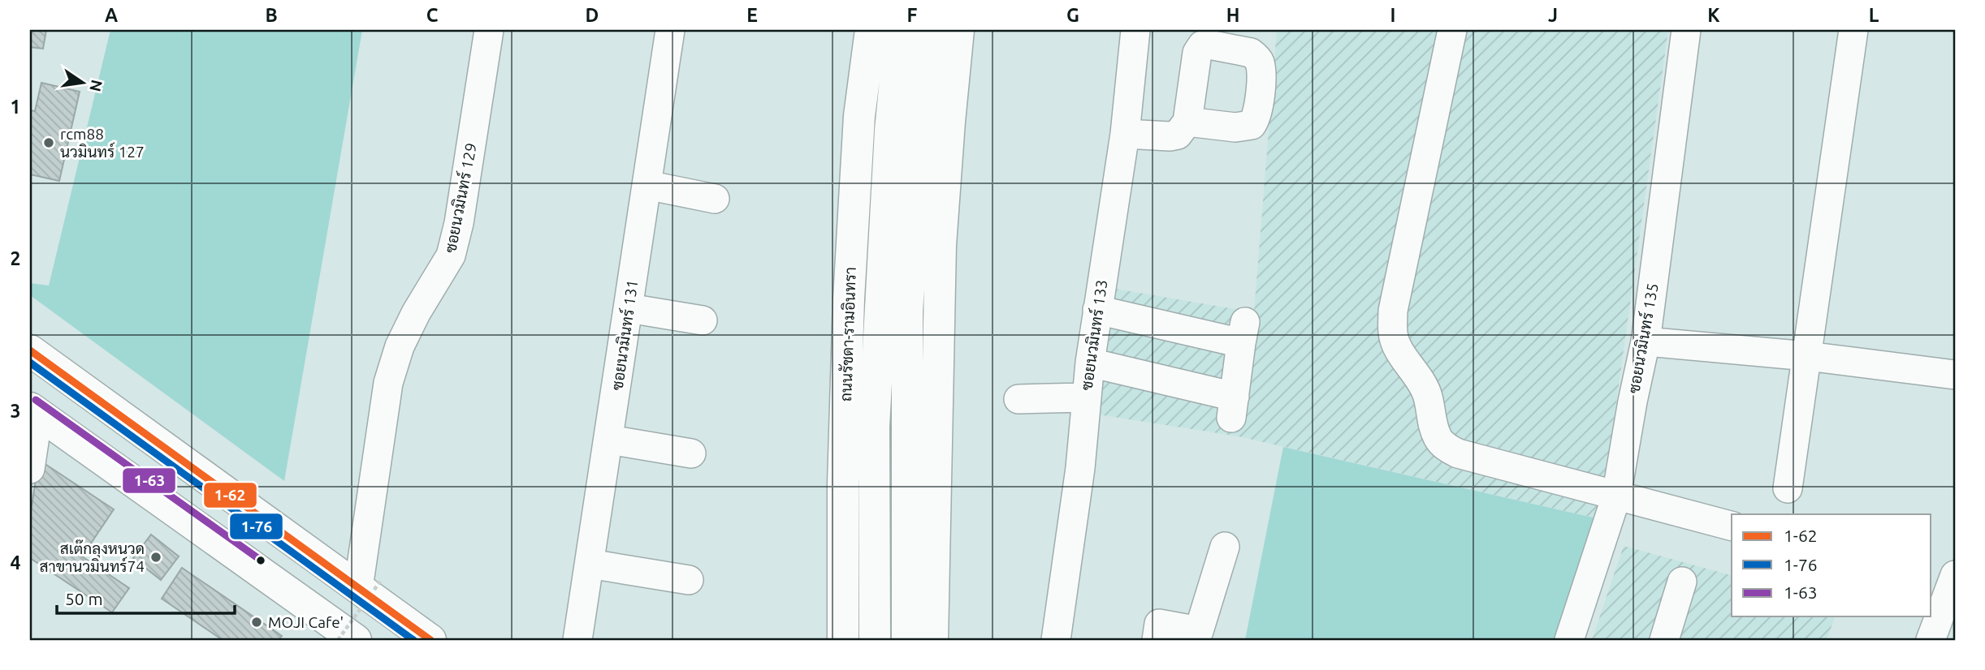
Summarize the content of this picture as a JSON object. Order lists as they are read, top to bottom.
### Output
{
  "streets": {
    "main road": ["ถนนรัชดา-รามอินทรา"],
    "street": [
      "ซอยนวมินทร์ 129",
      "ซอยนวมินทร์ 131",
      "ซอยนวมินทร์ 133",
      "ซอยนวมินทร์ 135"
    ]
  },
  "places": ["rcm88 นวมินทร์ 127", "สเต๊กลุงหนวด สาขานวมินทร์74", "MOJI Cafe'"],
  "lines": ["transit line 1-62", "transit line 1-76", "transit line 1-63"],
  "legend": ["1-62", "1-76", "1-63"],
  "scale_bar": "50 m",
  "north": "right",
  "grid": {
    "columns": [
      "A",
      "B",
      "C",
      "D",
      "E",
      "F",
      "G",
      "H",
      "I",
      "J",
      "K",
      "L"
    ],
    "rows": [
      "1",
      "2",
      "3",
      "4"
    ]
  }
}
